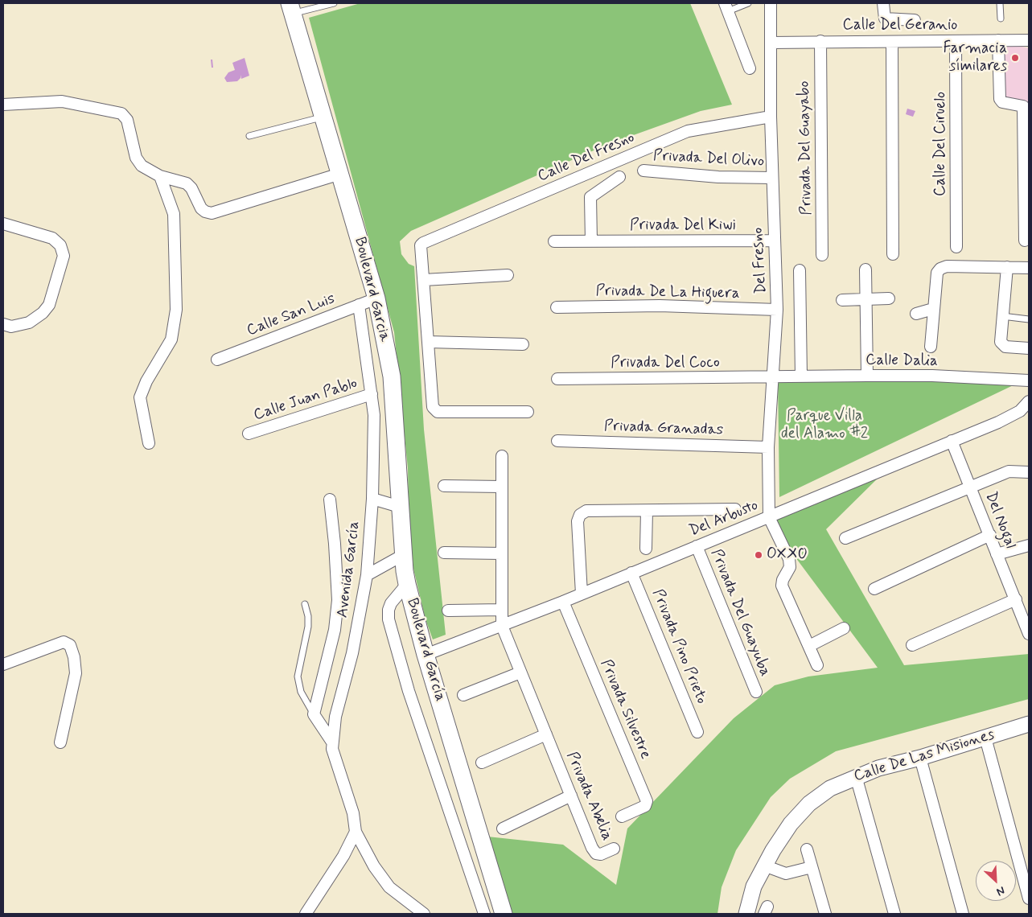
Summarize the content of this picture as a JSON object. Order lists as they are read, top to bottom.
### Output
{
  "streets": {
    "main road": ["Boulevard Garcia", "Boulevard García"],
    "street": [
      "Calle Del Geranio",
      "Calle Del Ciruelo",
      "Privada Del Guayabo",
      "Calle Del Fresno",
      "Privada Del Olivo",
      "Privada Del Kiwi",
      "Del Fresno",
      "Privada De La Higuera",
      "Calle San Luis",
      "Calle Dalia",
      "Privada Del Coco",
      "Calle Juan Pablo",
      "Privada Granadas",
      "Del Arbusto",
      "Del Nogal",
      "Avenida García",
      "Privada Del Guayuba",
      "Privada Pino Prieto",
      "Privada Silvestre",
      "Calle De Las Misiones",
      "Privada Abelia"
    ]
  },
  "crossings": [
    ["Calle Del Geranio", "Calle Del Ciruelo"],
    ["Calle Del Geranio", "Privada Del Guayabo"],
    ["Calle Del Geranio", "Del Fresno"],
    ["Calle Del Fresno", "Del Fresno"],
    ["Privada Del Olivo", "Del Fresno"],
    ["Privada Del Kiwi", "Del Fresno"],
    ["Del Fresno", "Privada De La Higuera"],
    ["Del Fresno", "Calle Dalia"],
    ["Del Fresno", "Privada Del Coco"],
    ["Del Fresno", "Privada Granadas"],
    ["Del Fresno", "Del Arbusto"],
    ["Boulevard Garcia", "Calle San Luis"],
    ["Boulevard Garcia", "Boulevard García"],
    ["Calle San Luis", "Avenida García"],
    ["Calle Dalia", "Privada Del Coco"],
    ["Calle Juan Pablo", "Avenida García"],
    ["Del Arbusto", "Del Nogal"],
    ["Del Arbusto", "Privada Del Guayuba"],
    ["Del Arbusto", "Privada Pino Prieto"],
    ["Del Arbusto", "Boulevard García"],
    ["Del Arbusto", "Privada Silvestre"],
    ["Del Arbusto", "Privada Abelia"]
  ],
  "parks": ["Parque Villa del Alamo #2"],
  "places": ["Farmacia símilares", "OXXO"],
  "north": "bottom right"
}
